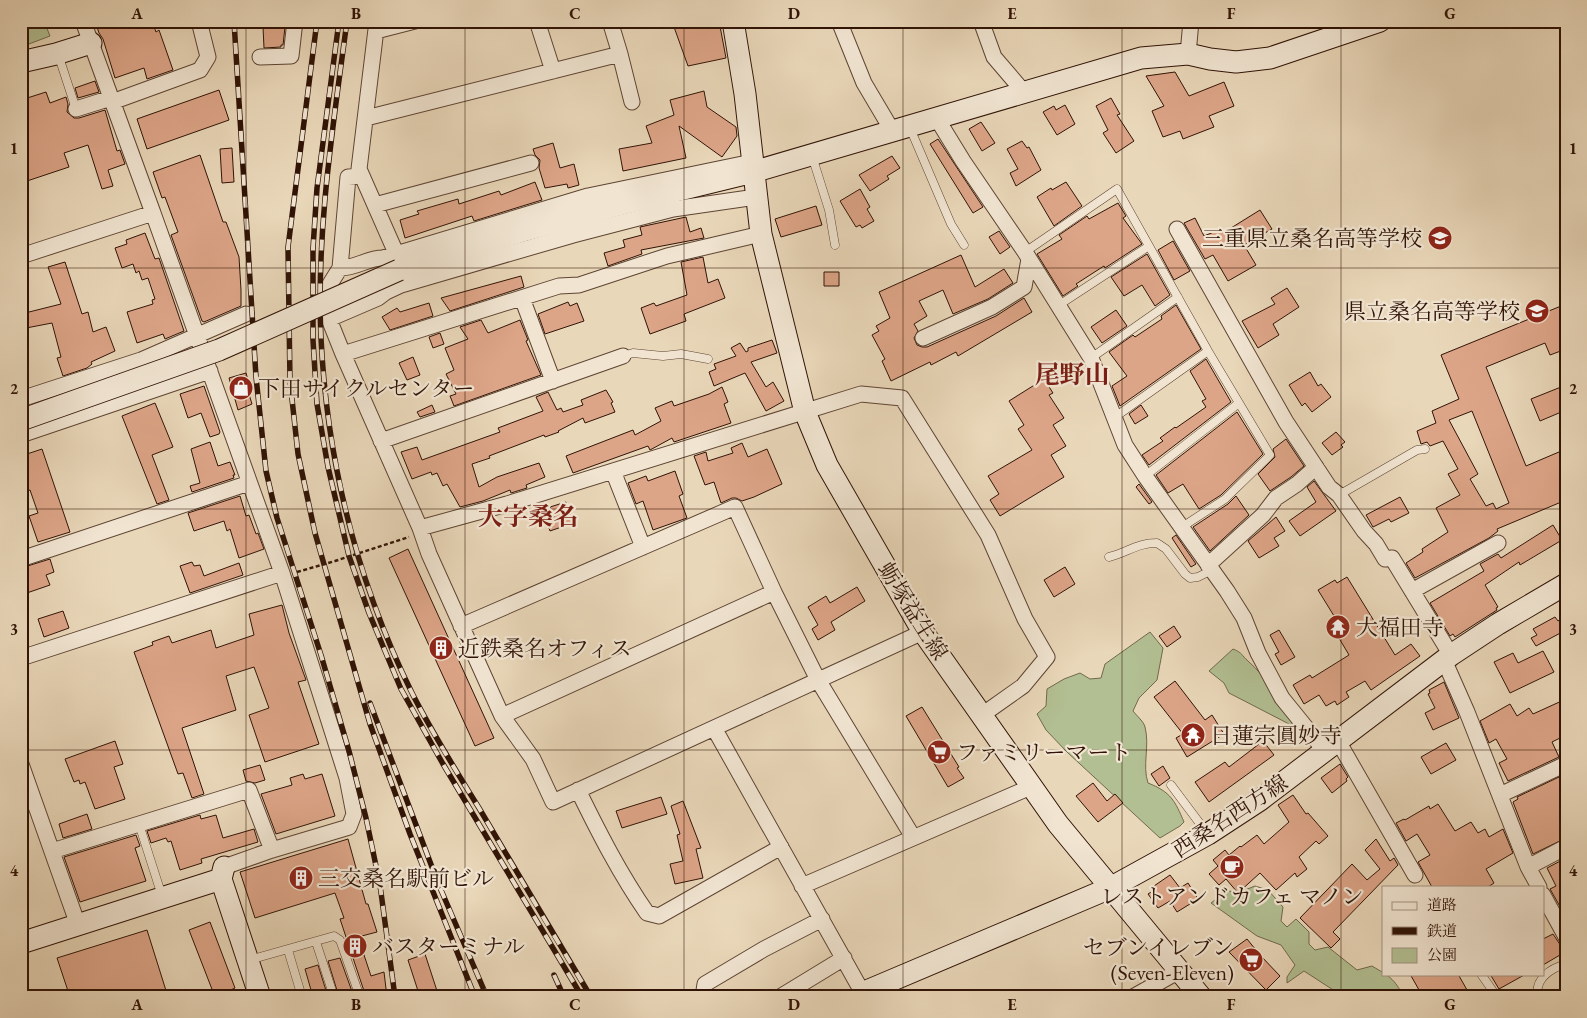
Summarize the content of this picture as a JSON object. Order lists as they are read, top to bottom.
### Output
{
  "streets": {
    "street": ["蛎塚益生線", "西桑名西方線"]
  },
  "crossings": [
    ["蛎塚益生線", "西桑名西方線"]
  ],
  "districts": ["尾野山", "大字桑名"],
  "places": {
    "school or university": ["三重県立桑名高等学校", "県立桑名高等学校"],
    "shop": ["下田サイクルセンター"],
    "temple": ["大福田寺", "日蓮宗圓妙寺"],
    "building": ["近鉄桑名オフィス", "三交桑名駅前ビル", "バスターミナル"],
    "supermarket": ["ファミリーマート", "セブンイレブン (Seven-Eleven)"],
    "cafe": ["レストアンドカフェ マノン"]
  },
  "legend": ["道路", "鉄道", "公園"],
  "grid": {
    "columns": [
      "A",
      "B",
      "C",
      "D",
      "E",
      "F",
      "G"
    ],
    "rows": [
      "1",
      "2",
      "3",
      "4"
    ]
  }
}
